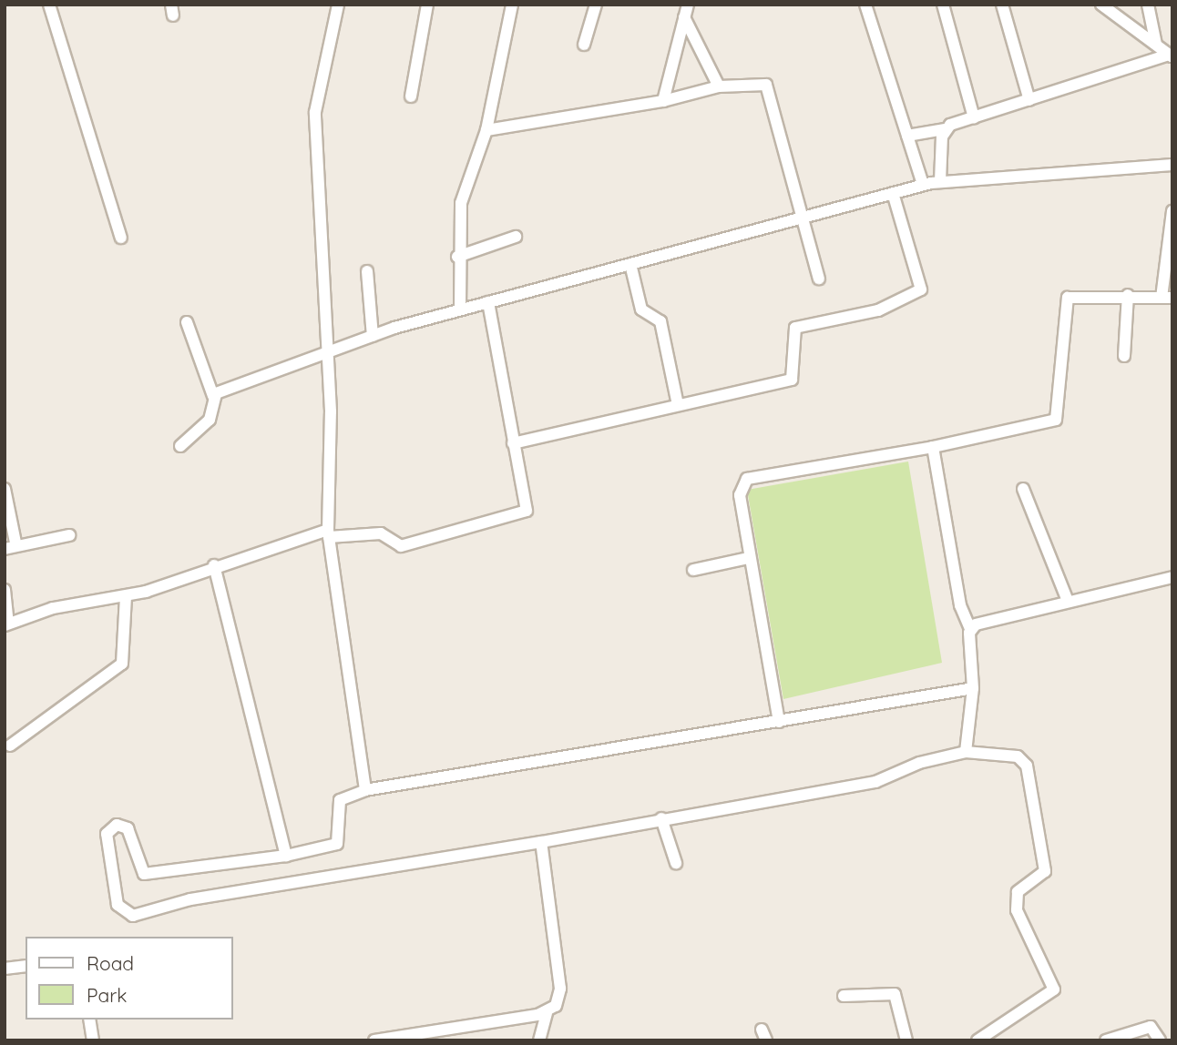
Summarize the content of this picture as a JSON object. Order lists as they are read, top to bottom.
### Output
{
  "legend": ["Road", "Park"]
}
